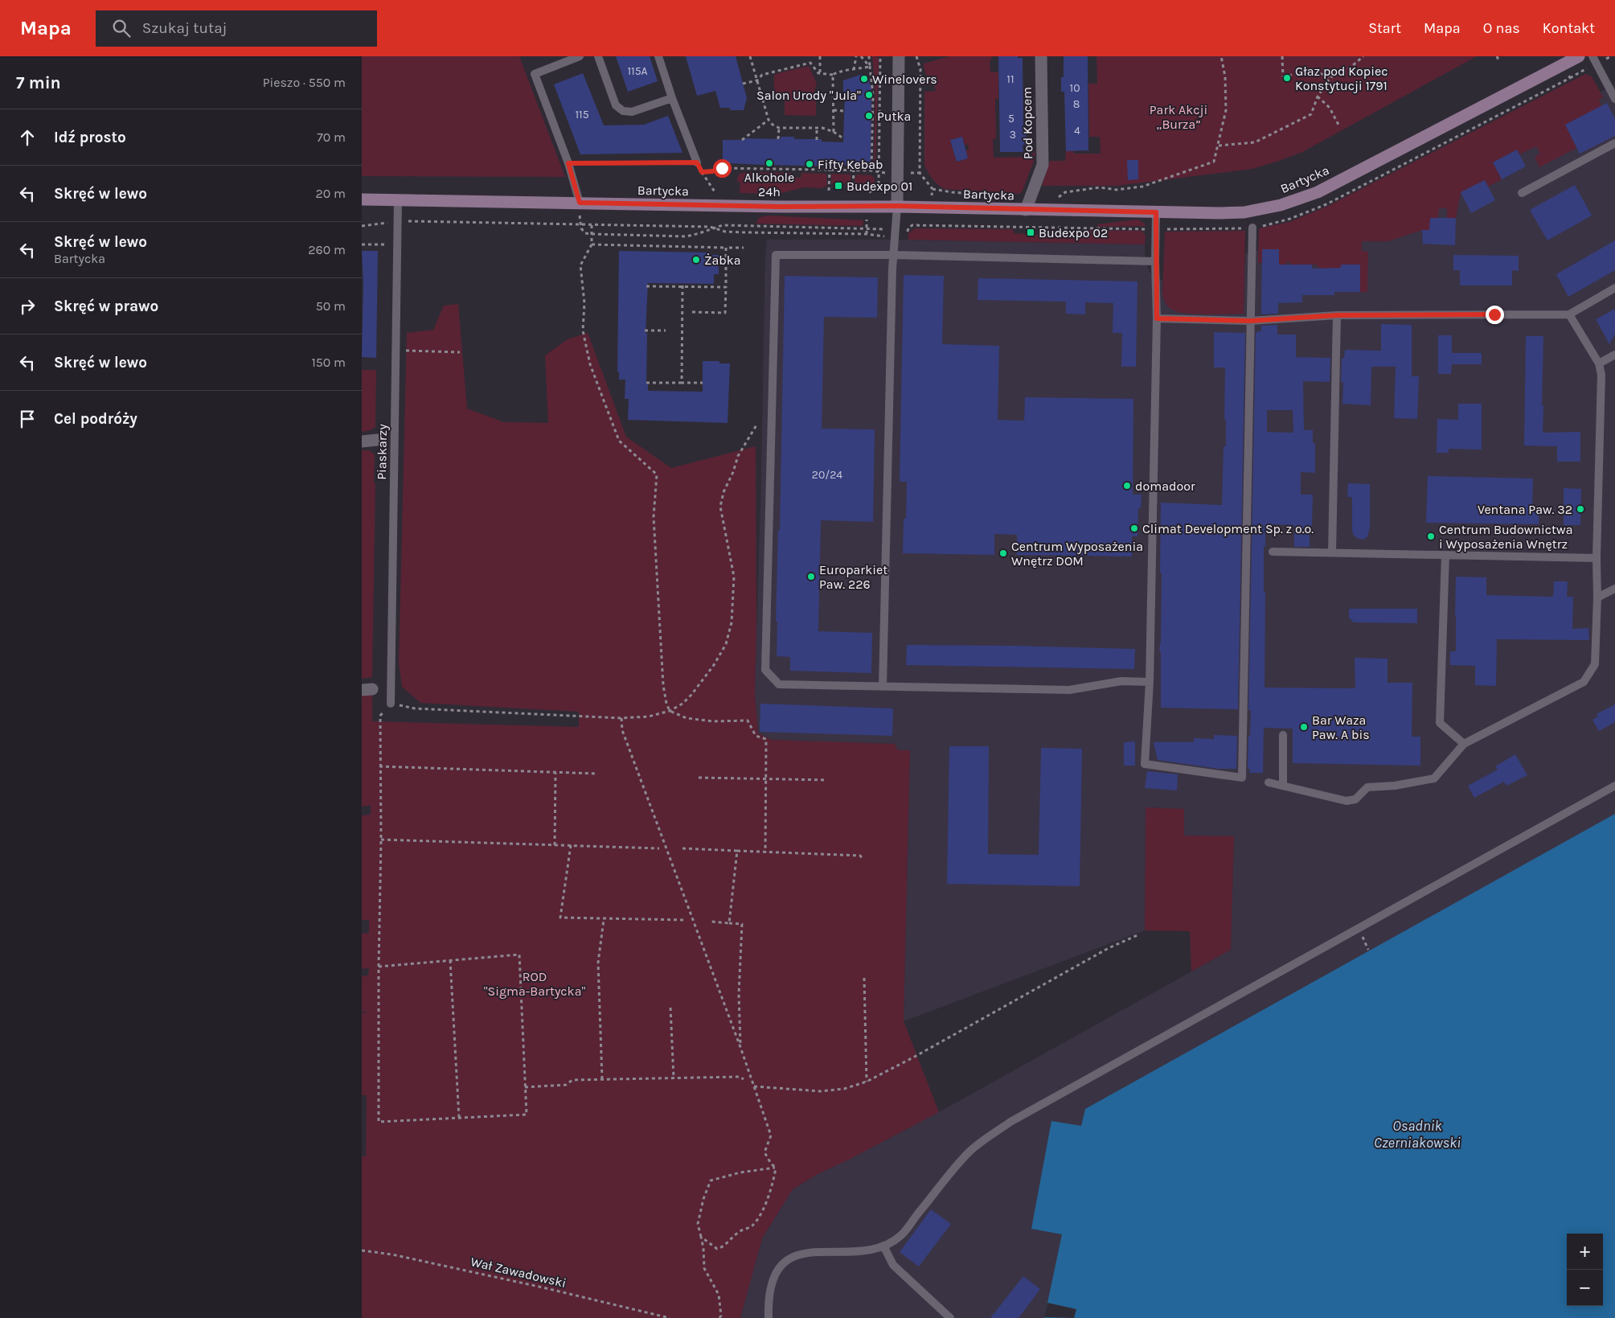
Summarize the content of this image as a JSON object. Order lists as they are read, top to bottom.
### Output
{
  "streets": {
    "street": ["Pod Kopcem", "Bartycka"],
    "lane": ["Piaskarzy"],
    "path": ["Wał Zawadowski"]
  },
  "crossings": [
    ["Pod Kopcem", "Bartycka"],
    ["Bartycka", "Piaskarzy"]
  ],
  "water": ["Osadnik Czerniakowski"],
  "parks": ["Park Akcji „Burza”", "ROD \"Sigma-Bartycka\""],
  "places": {
    "other": [
      "Głaz pod Kopiec Konstytucji 1791",
      "Winelovers",
      "Salon Urody \"Jula\"",
      "Putka",
      "Alkohole 24h",
      "Fifty Kebab",
      "Żabka",
      "domadoor",
      "Ventana Paw. 32",
      "Climat Development Sp. z o.o.",
      "Centrum Budownictwa i Wyposażenia Wnętrz",
      "Centrum Wyposażenia Wnętrz DOM",
      "Europarkiet Paw. 226",
      "Bar Waza Paw. A bis"
    ],
    "transit": ["Budexpo 01", "Budexpo 02"]
  },
  "house_numbers": [
    "115A",
    "11",
    "10",
    "8",
    "115",
    "5",
    "4",
    "3",
    "20/24"
  ],
  "page": {
    "header": "Mapa",
    "search": "Szukaj tutaj",
    "nav": [
      "Start",
      "Mapa",
      "O nas",
      "Kontakt"
    ],
    "heading": ["7 min", "Pieszo · 550 m"],
    "list": [
      ["Idź prosto", "70 m"],
      ["Skręć w lewo", "20 m"],
      ["Skręć w lewo", "Bartycka", "260 m"],
      ["Skręć w prawo", "50 m"],
      ["Skręć w lewo", "150 m"],
      "Cel podróży"
    ],
    "map_buttons": ["+", "−"]
  }
}
